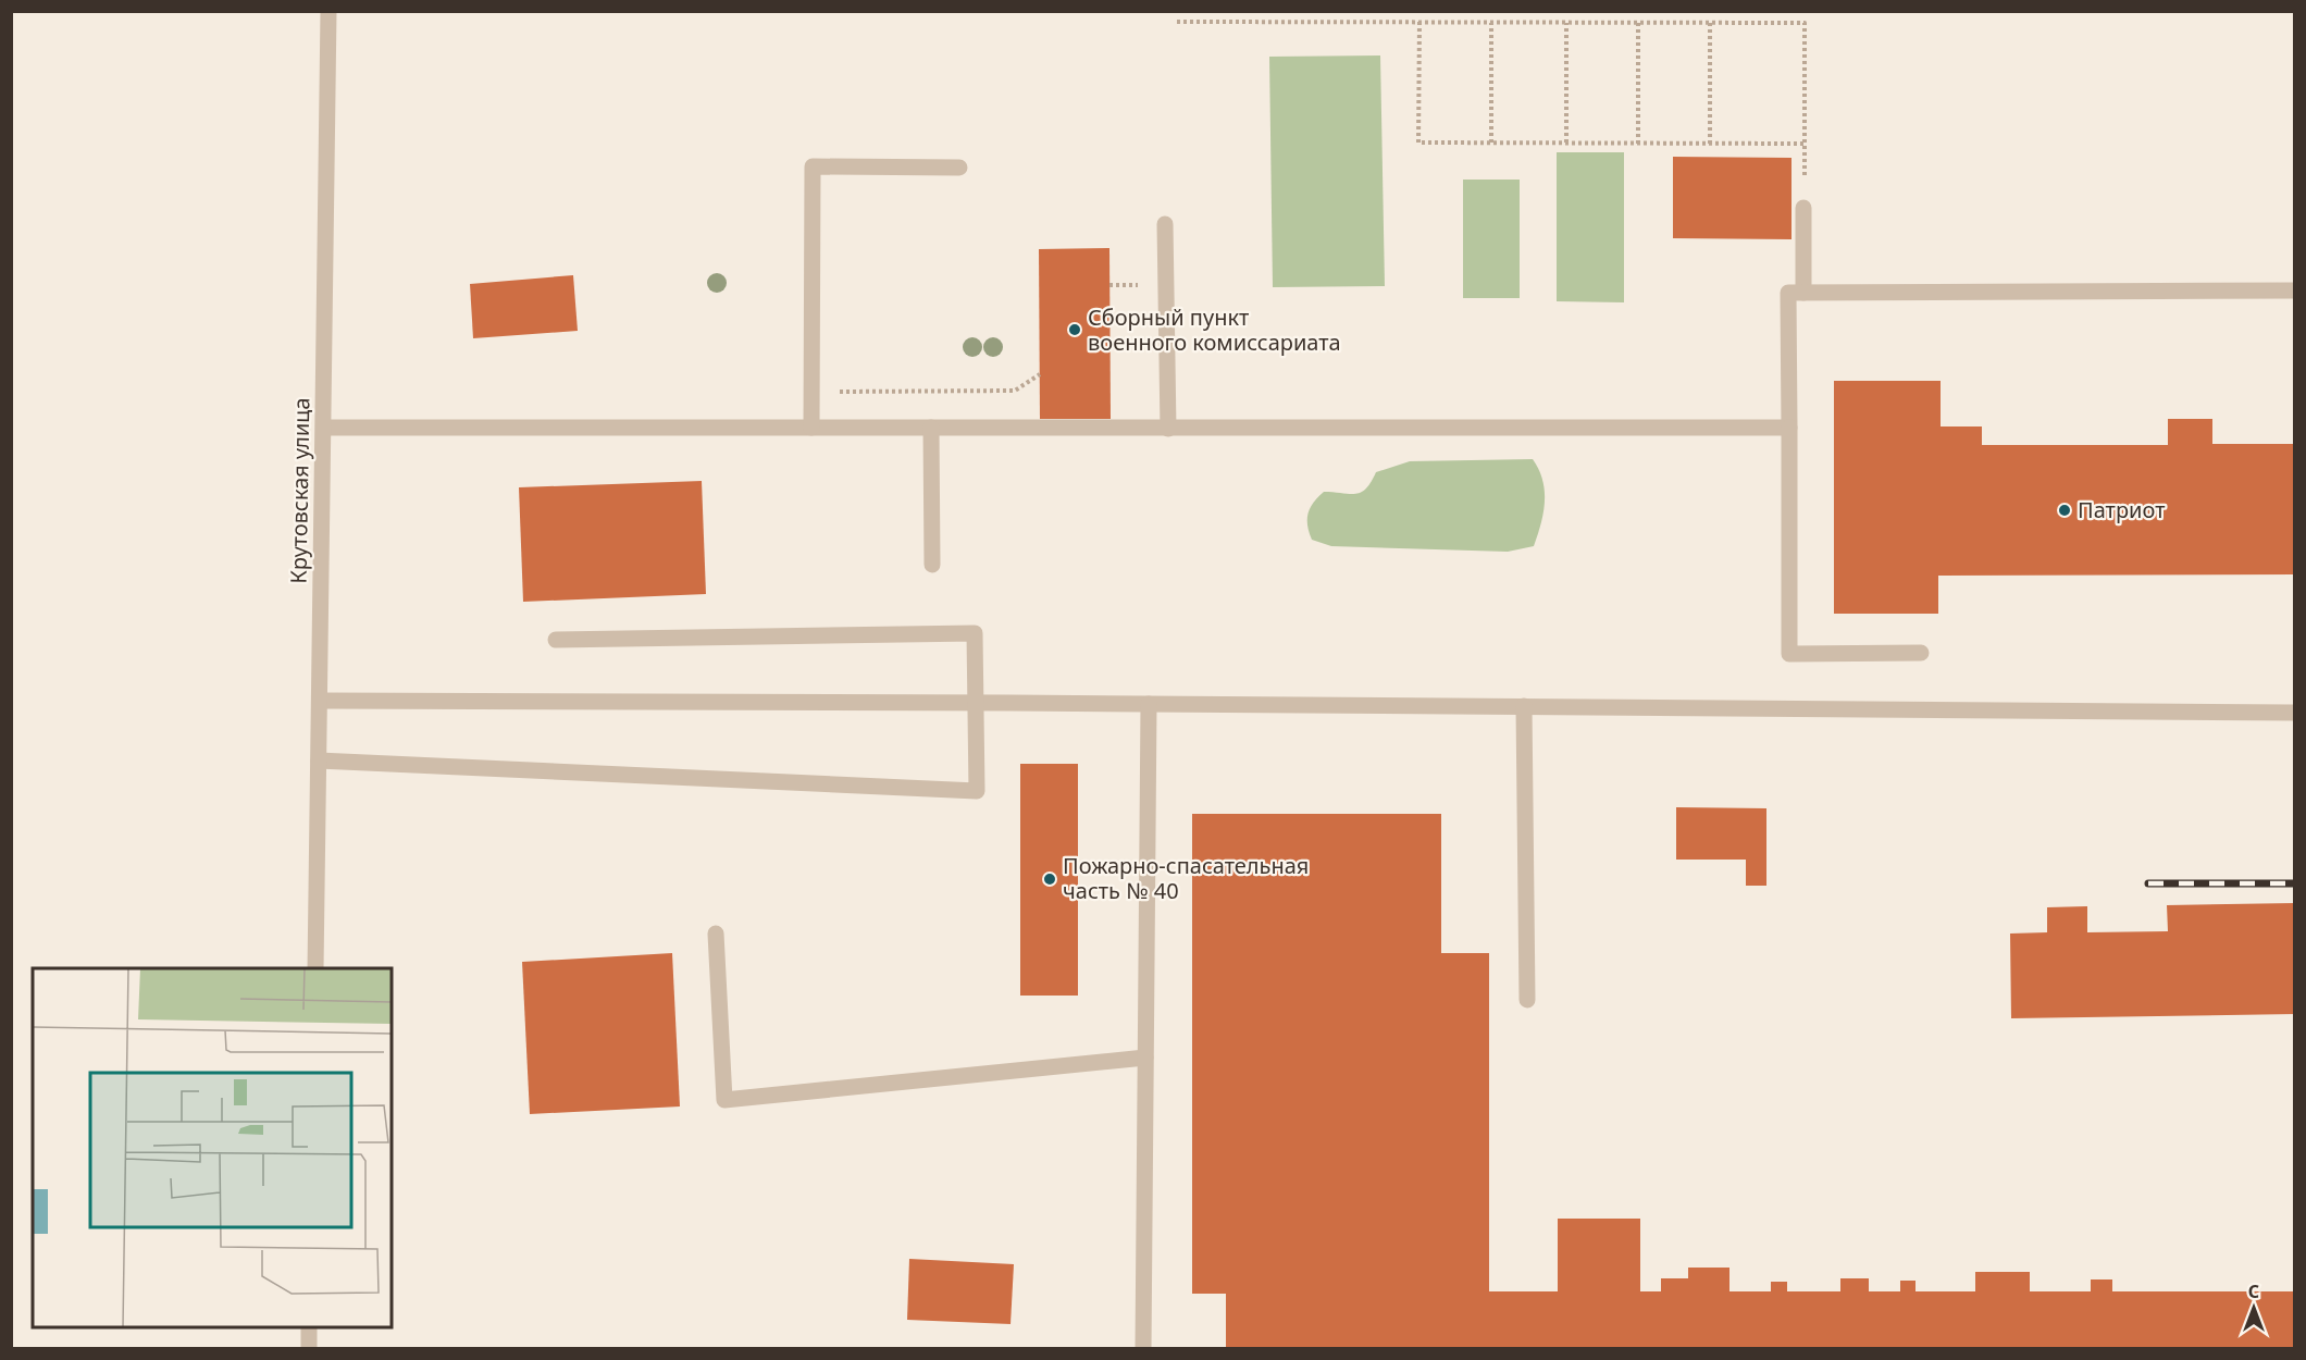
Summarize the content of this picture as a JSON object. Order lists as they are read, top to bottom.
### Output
{
  "streets": {
    "street": ["Крутовская улица"]
  },
  "places": ["Сборный пункт военного комиссариата", "Патриот", "Пожарно-спасательная часть № 40"],
  "north": "top"
}
